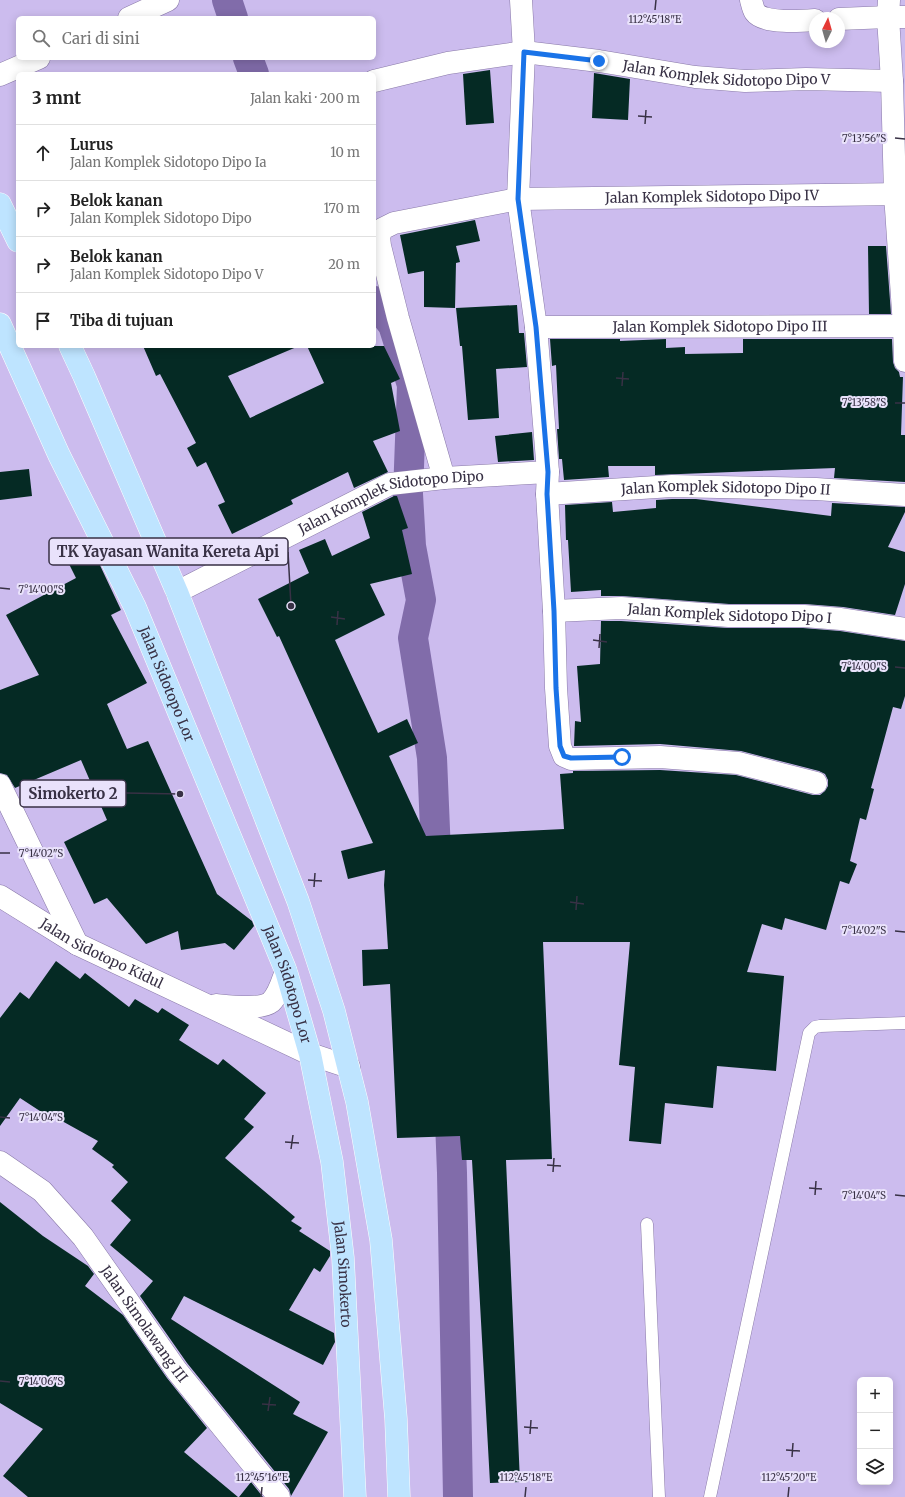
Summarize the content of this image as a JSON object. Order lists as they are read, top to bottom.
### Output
{
  "streets": {
    "highway": ["Jalan Sidotopo Lor", "Jalan Simokerto"],
    "street": [
      "Jalan Komplek Sidotopo Dipo V",
      "Jalan Komplek Sidotopo Dipo IV",
      "Jalan Komplek Sidotopo Dipo III",
      "Jalan Komplek Sidotopo Dipo II",
      "Jalan Komplek Sidotopo Dipo",
      "Jalan Komplek Sidotopo Dipo I",
      "Jalan Sidotopo Kidul",
      "Jalan Simolawang III"
    ]
  },
  "crossings": [
    ["Jalan Komplek Sidotopo Dipo IV", "Jalan Komplek Sidotopo Dipo"],
    ["Jalan Sidotopo Lor", "Jalan Sidotopo Kidul"],
    ["Jalan Sidotopo Lor", "Jalan Simokerto"],
    ["Jalan Sidotopo Kidul", "Jalan Simokerto"]
  ],
  "places": ["TK Yayasan Wanita Kereta Api", "Simokerto 2"],
  "north": "top",
  "page": {
    "search": "Cari di sini",
    "heading": ["3 mnt", "Jalan kaki · 200 m"],
    "list": [
      ["Lurus", "Jalan Komplek Sidotopo Dipo Ia", "10 m"],
      ["Belok kanan", "Jalan Komplek Sidotopo Dipo", "170 m"],
      ["Belok kanan", "Jalan Komplek Sidotopo Dipo V", "20 m"],
      "Tiba di tujuan"
    ],
    "map_buttons": ["+", "−"]
  },
  "coordinates": [
    "112°45'18\"E",
    "7°13'56\"S",
    "7°13'58\"S",
    "7°14'00\"S",
    "7°14'02\"S",
    "7°14'04\"S",
    "7°14'06\"S",
    "112°45'16\"E",
    "112°45'20\"E"
  ]
}
